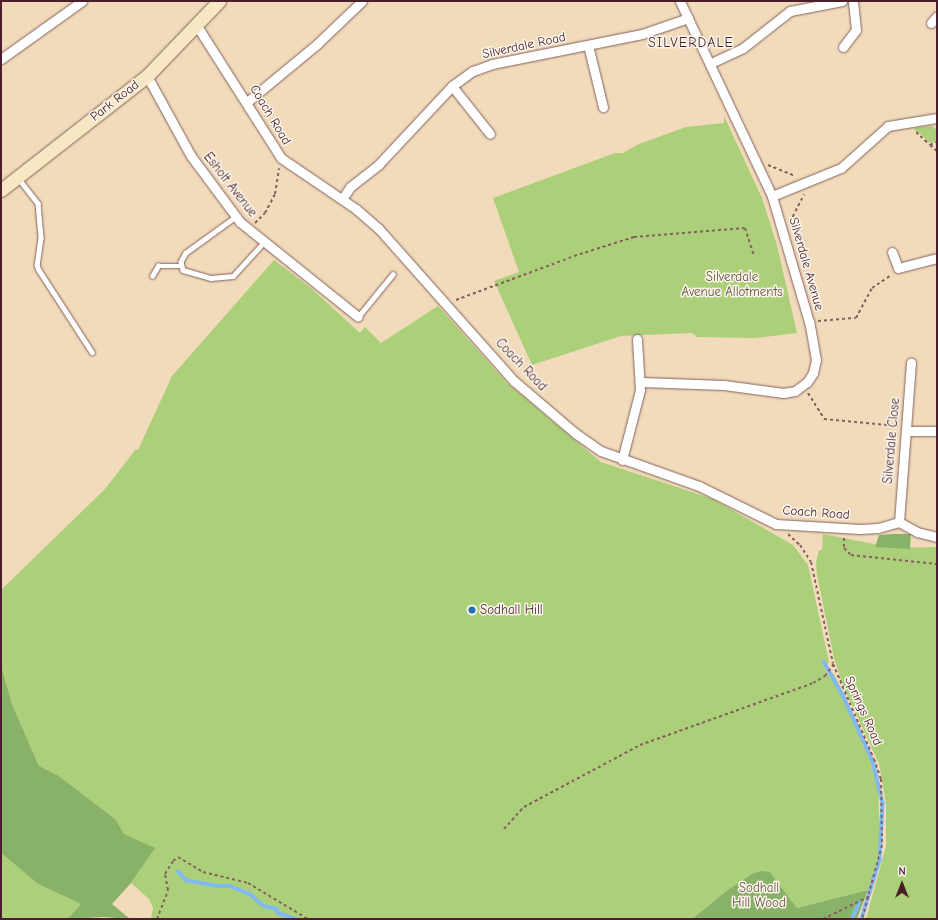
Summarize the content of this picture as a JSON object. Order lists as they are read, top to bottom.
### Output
{
  "streets": {
    "main road": ["Park Road"],
    "street": [
      "Silverdale Road",
      "Coach Road",
      "Esholt Avenue",
      "Silverdale Avenue",
      "Silverdale Close"
    ],
    "path": ["Springs Road"]
  },
  "crossings": [
    ["Silverdale Road", "Coach Road"],
    ["Silverdale Road", "Silverdale Avenue"],
    ["Park Road", "Coach Road"],
    ["Park Road", "Esholt Avenue"],
    ["Coach Road", "Silverdale Close"],
    ["Coach Road", "Springs Road"]
  ],
  "districts": ["SILVERDALE"],
  "parks": ["Silverdale Avenue Allotments", "Sodhall Hill Wood"],
  "places": ["Sodhall Hill"],
  "north": "top"
}
